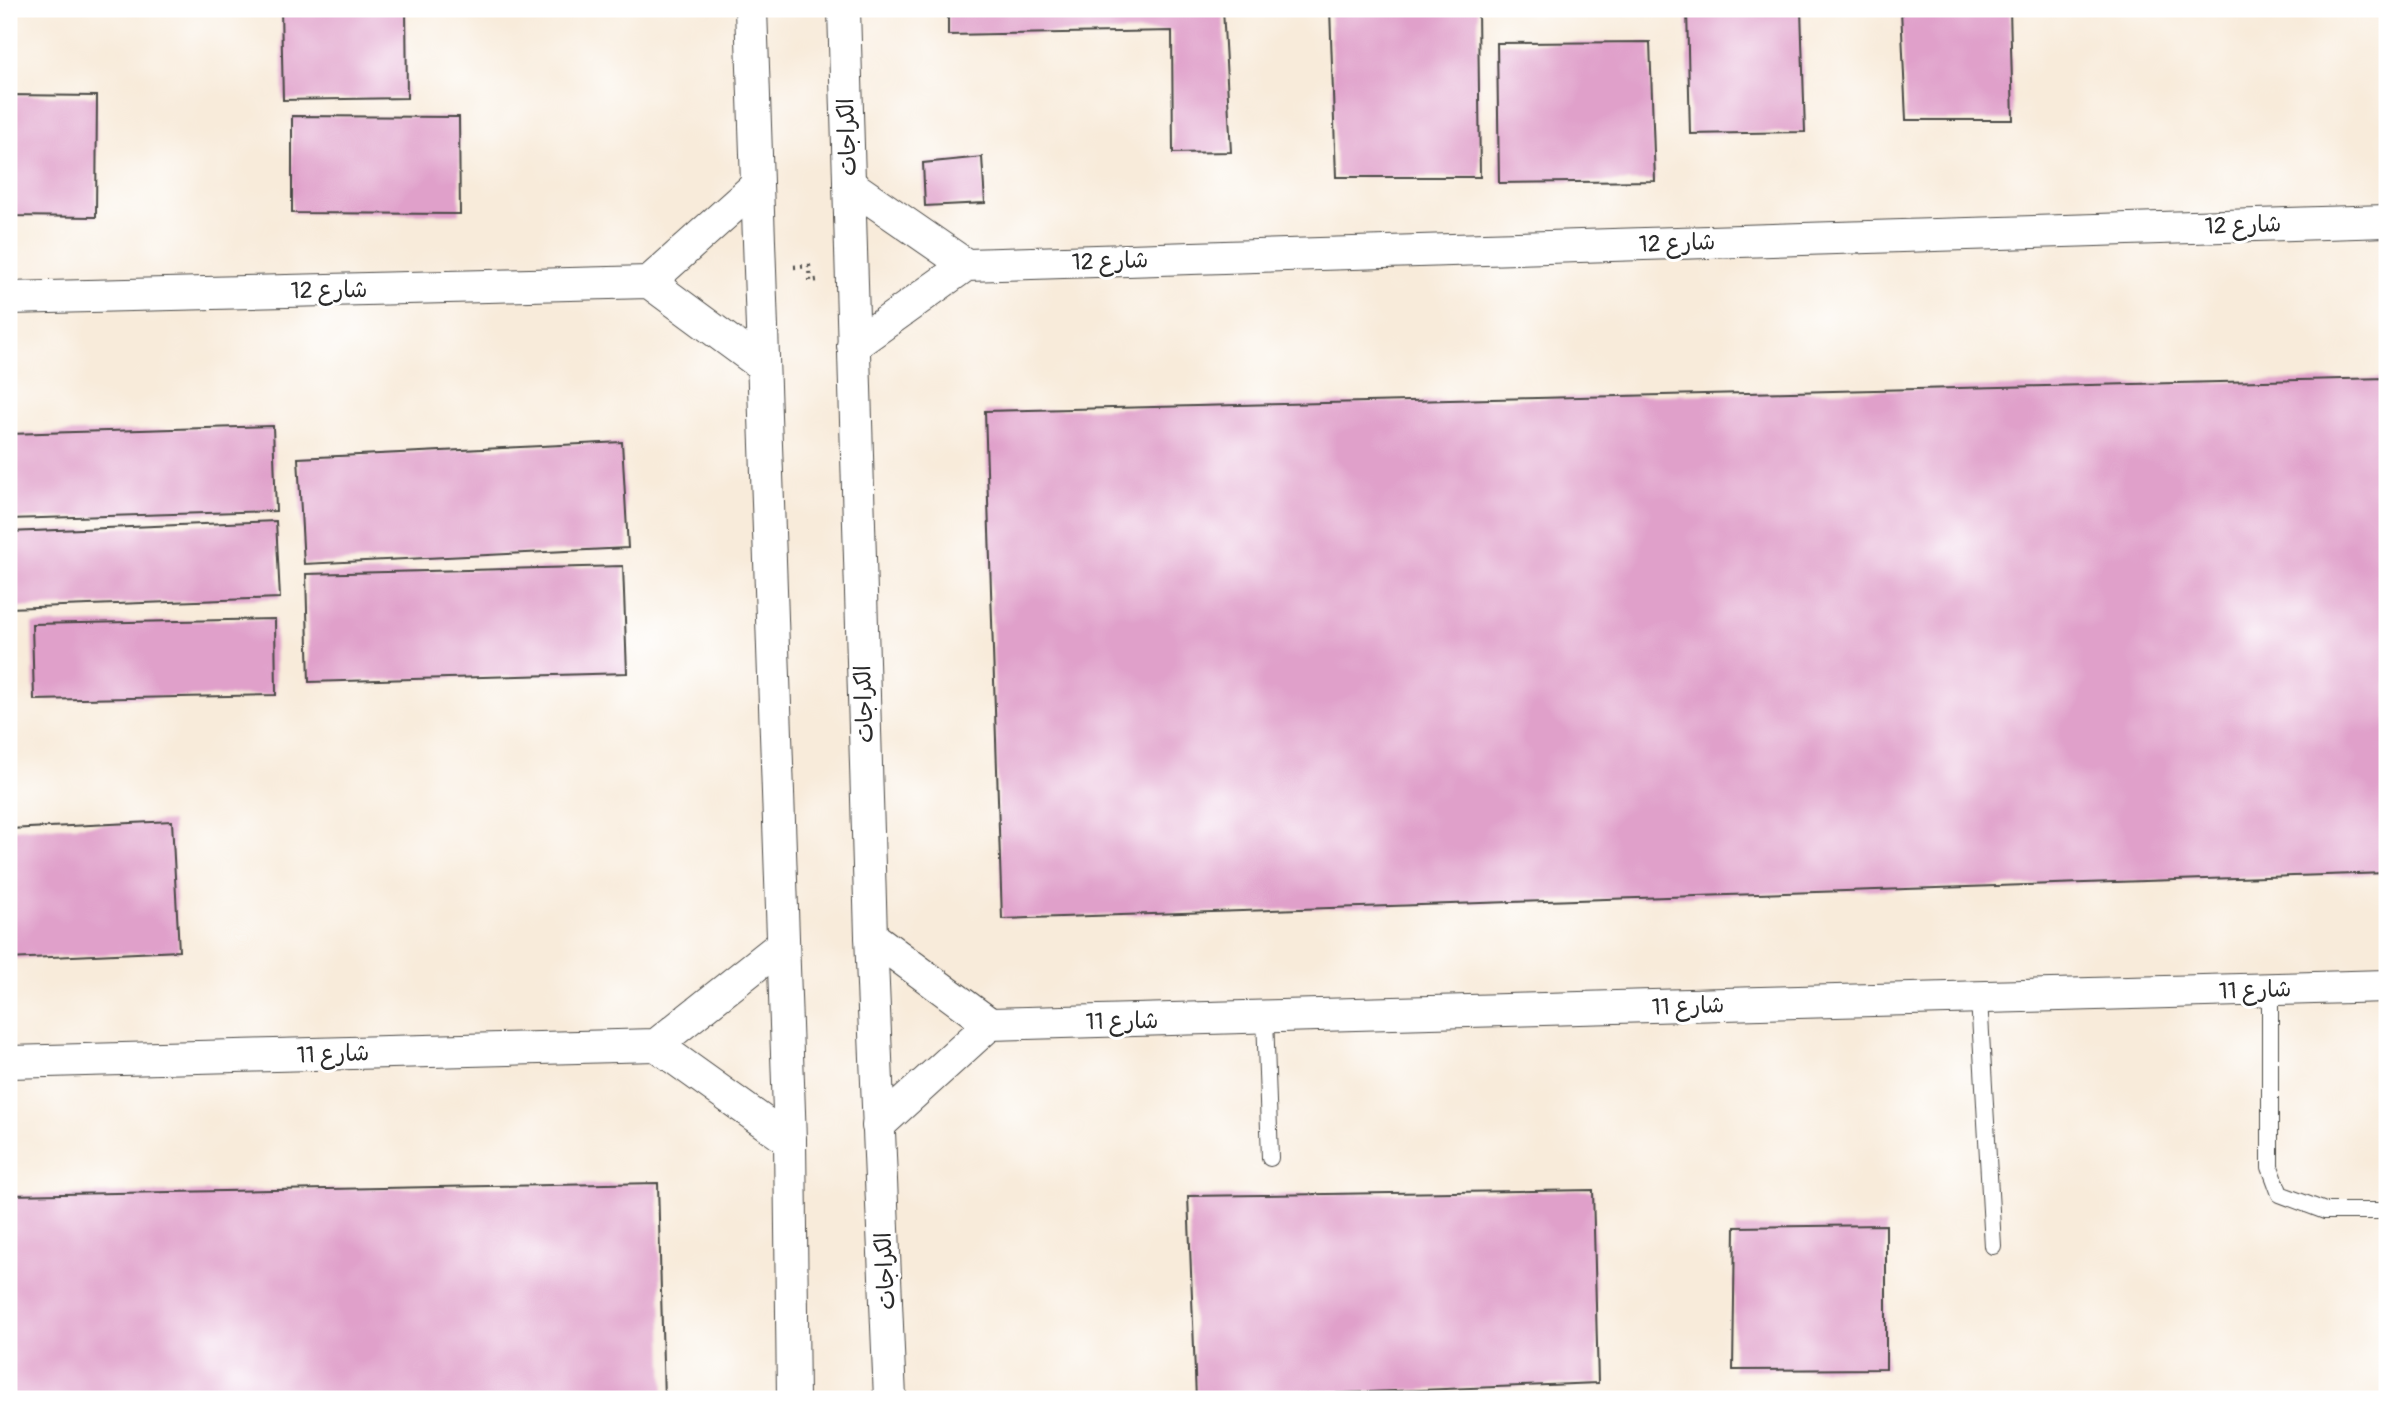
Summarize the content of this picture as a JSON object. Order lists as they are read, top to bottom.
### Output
{
  "streets": {
    "street": ["الكراجات", "شارع 12", "شارع 11"]
  }
}
